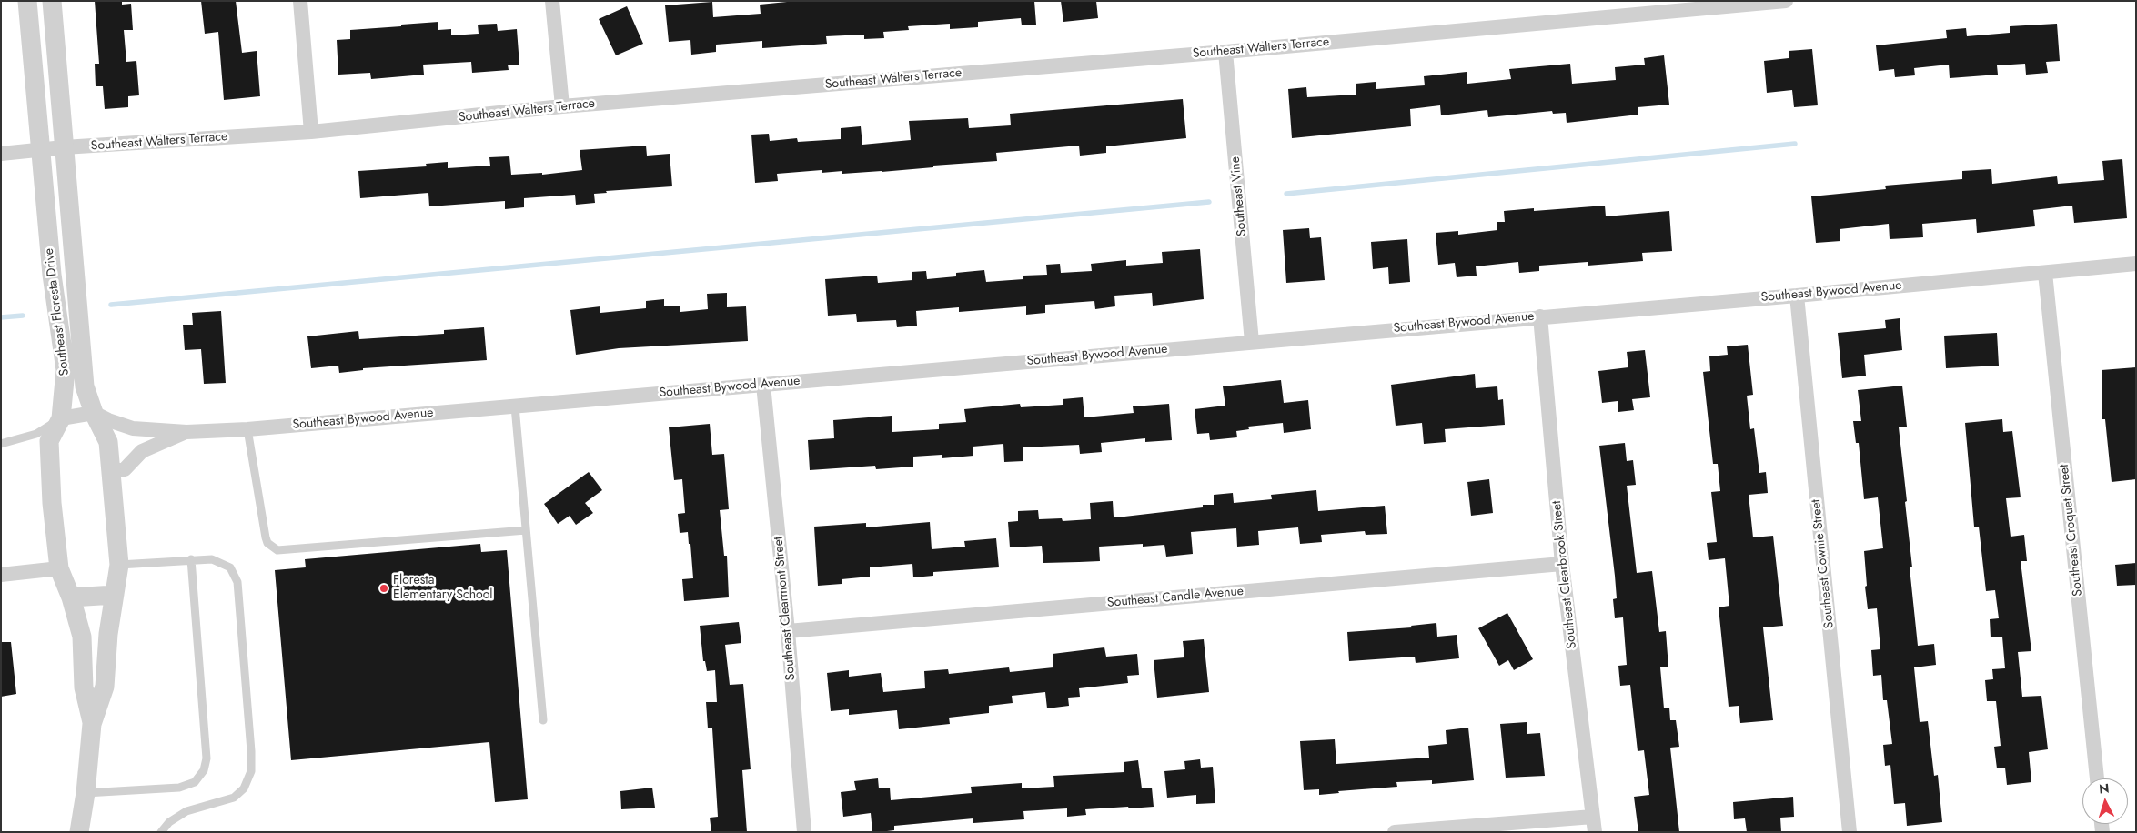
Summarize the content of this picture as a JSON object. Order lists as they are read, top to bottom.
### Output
{
  "streets": {
    "street": [
      "Southeast Walters Terrace",
      "Southeast Vine",
      "Southeast Bywood Avenue",
      "Southeast Floresta Drive",
      "Southeast Croquet Street",
      "Southeast Cownie Street",
      "Southeast Clearbrook Street",
      "Southeast Candle Avenue",
      "Southeast Clearmont Street"
    ]
  },
  "crossings": [
    ["Southeast Walters Terrace", "Southeast Vine"],
    ["Southeast Walters Terrace", "Southeast Floresta Drive"],
    ["Southeast Vine", "Southeast Bywood Avenue"],
    ["Southeast Bywood Avenue", "Southeast Floresta Drive"],
    ["Southeast Bywood Avenue", "Southeast Croquet Street"],
    ["Southeast Bywood Avenue", "Southeast Cownie Street"],
    ["Southeast Bywood Avenue", "Southeast Clearbrook Street"],
    ["Southeast Bywood Avenue", "Southeast Clearmont Street"],
    ["Southeast Clearbrook Street", "Southeast Candle Avenue"],
    ["Southeast Candle Avenue", "Southeast Clearmont Street"]
  ],
  "places": ["Floresta Elementary School"],
  "north": "top"
}
